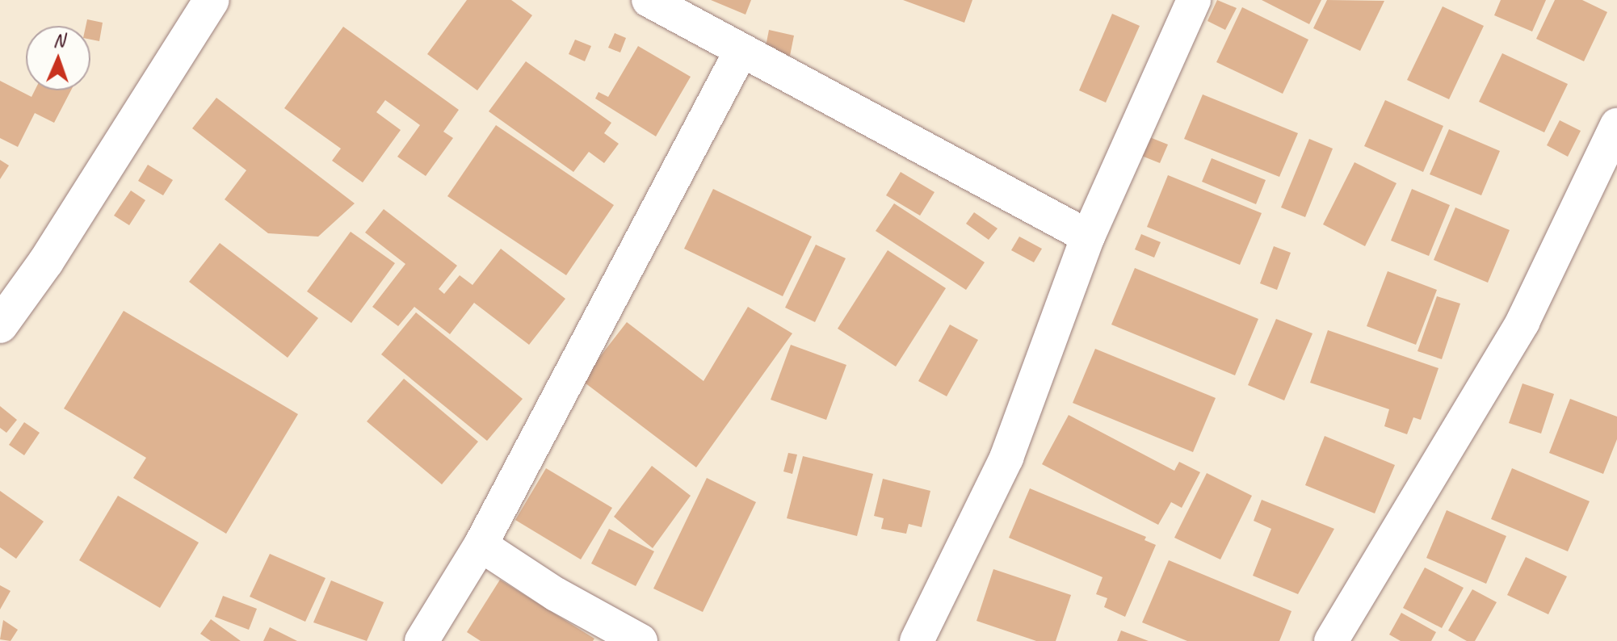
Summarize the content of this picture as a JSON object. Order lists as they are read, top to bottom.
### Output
{
  "north": "top"
}
